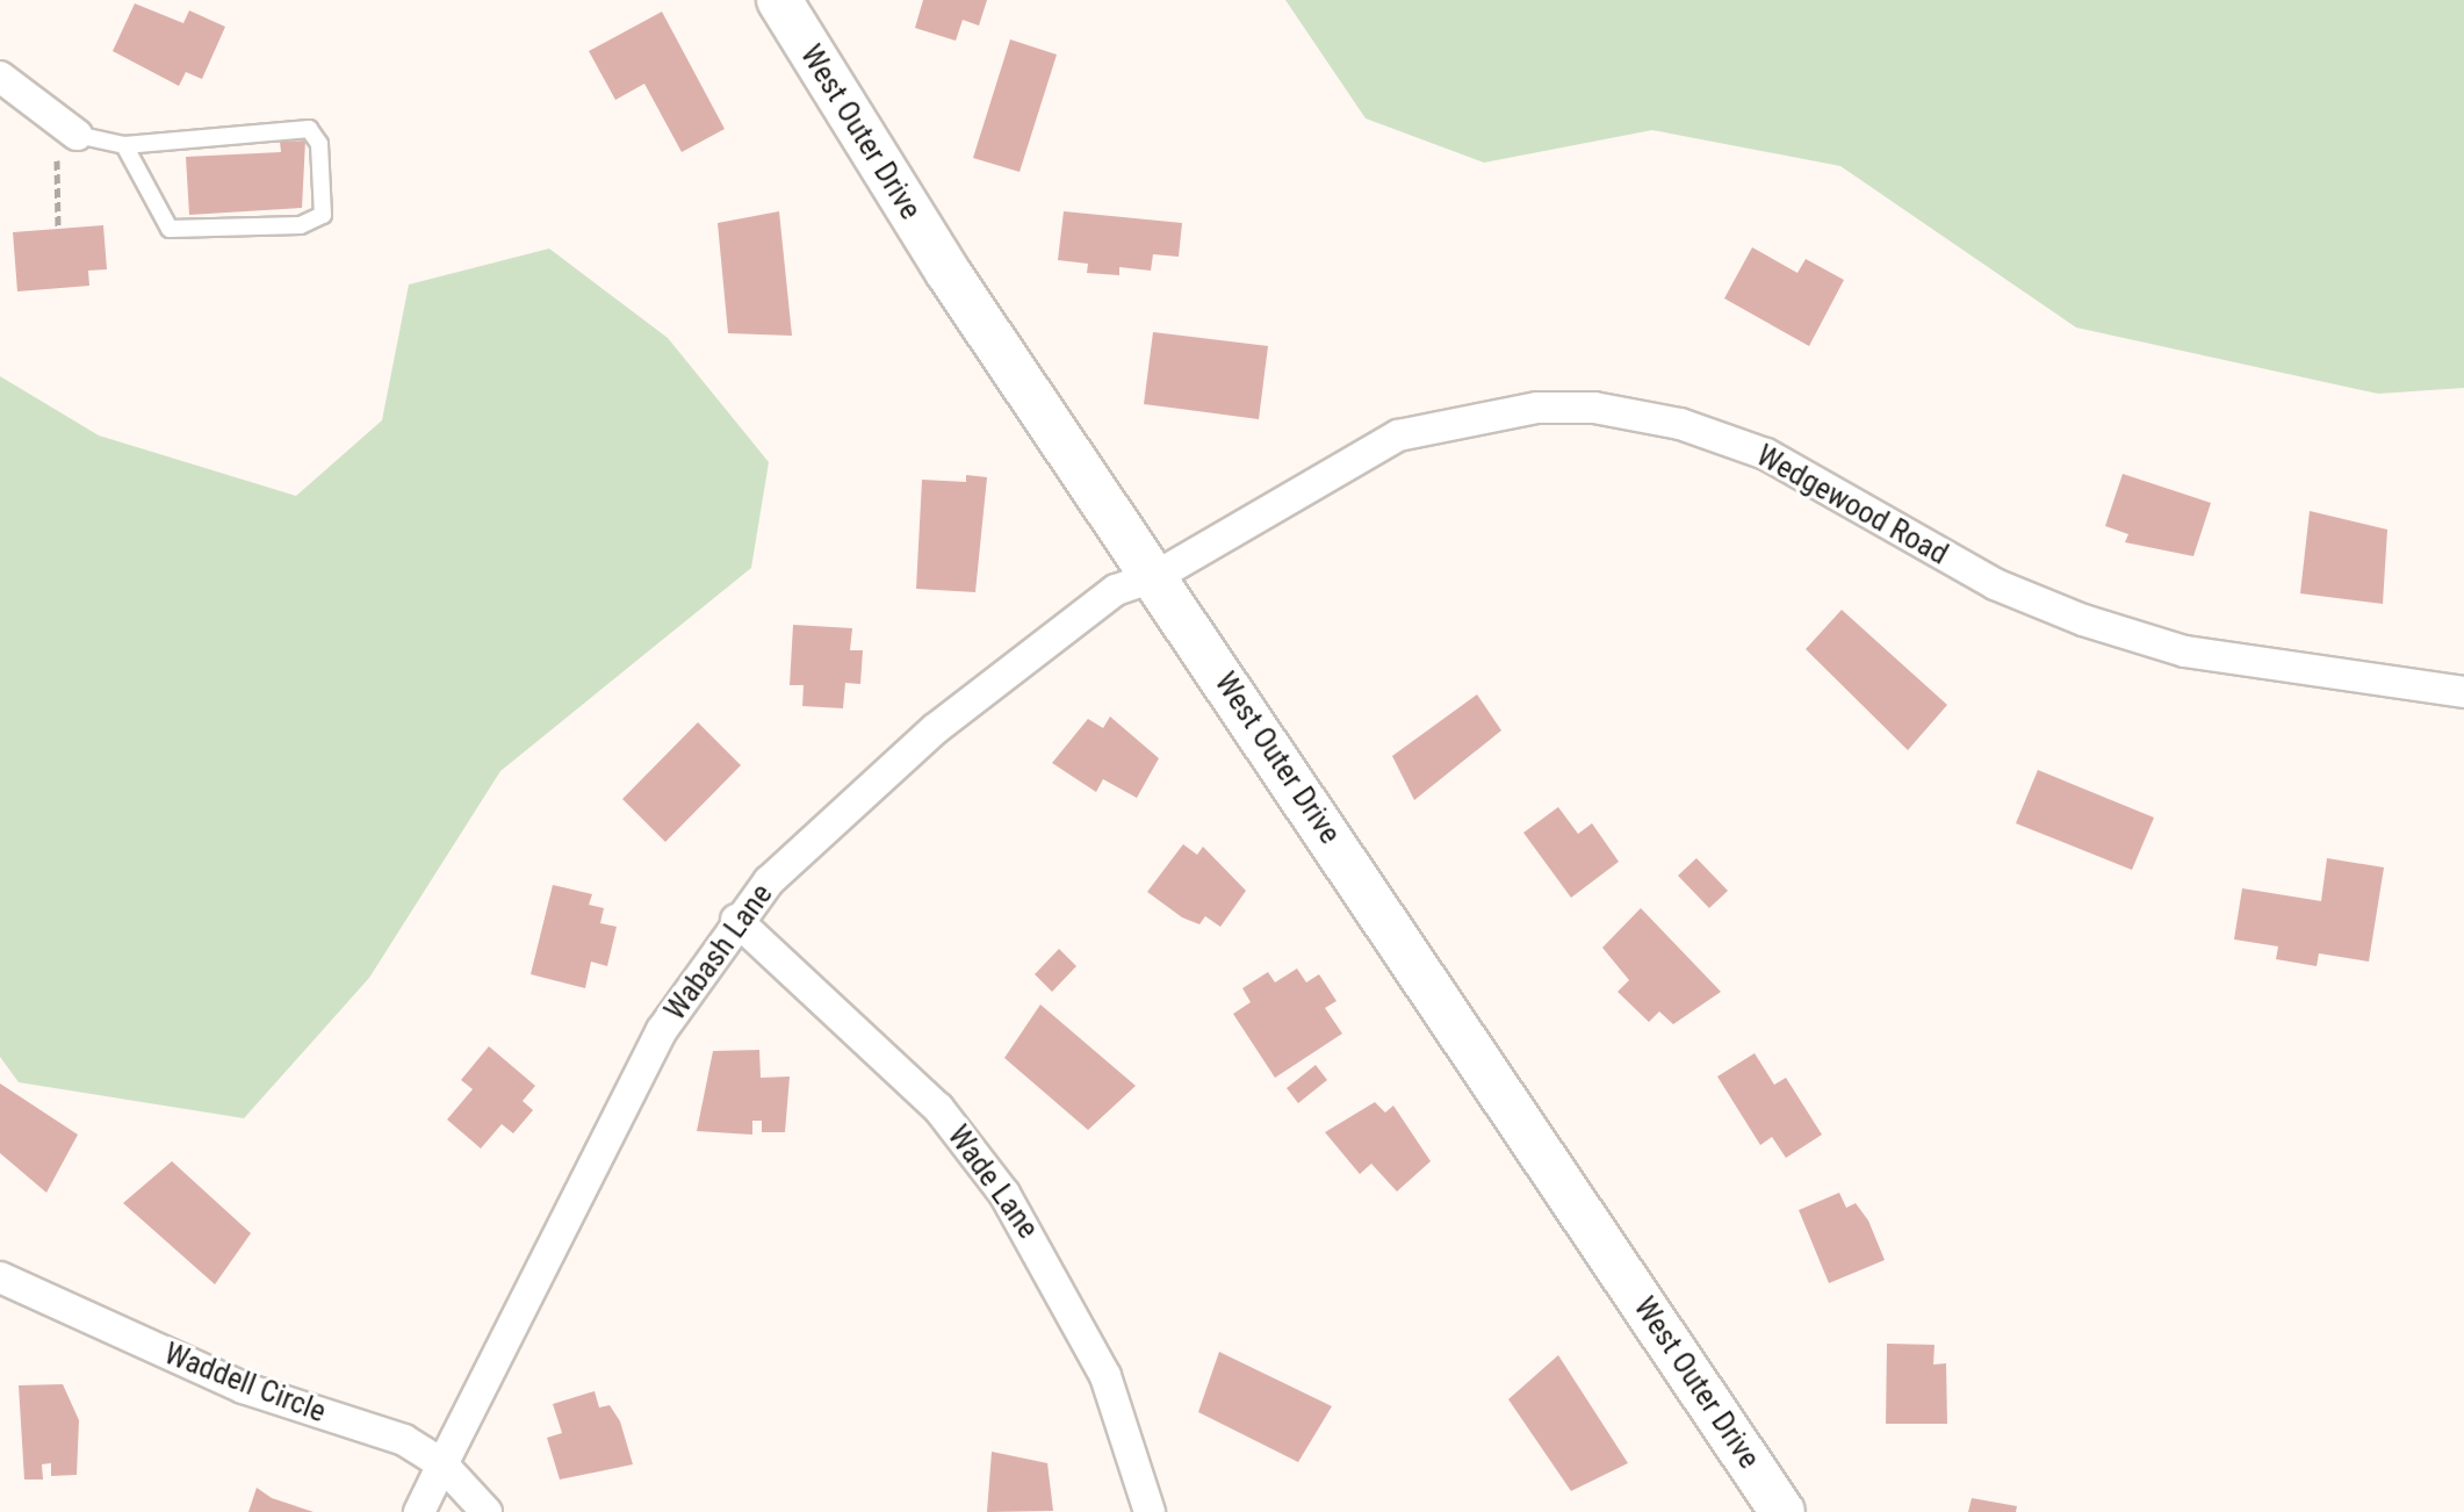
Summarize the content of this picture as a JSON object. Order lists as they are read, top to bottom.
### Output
{
  "streets": {
    "street": [
      "West Outer Drive",
      "Wedgewood Road",
      "Wabash Lane",
      "Wade Lane",
      "Waddell Circle"
    ]
  },
  "crossings": [
    ["West Outer Drive", "Wedgewood Road"],
    ["West Outer Drive", "Wabash Lane"],
    ["Wedgewood Road", "Wabash Lane"],
    ["Wabash Lane", "Wade Lane"],
    ["Wabash Lane", "Waddell Circle"]
  ]
}
